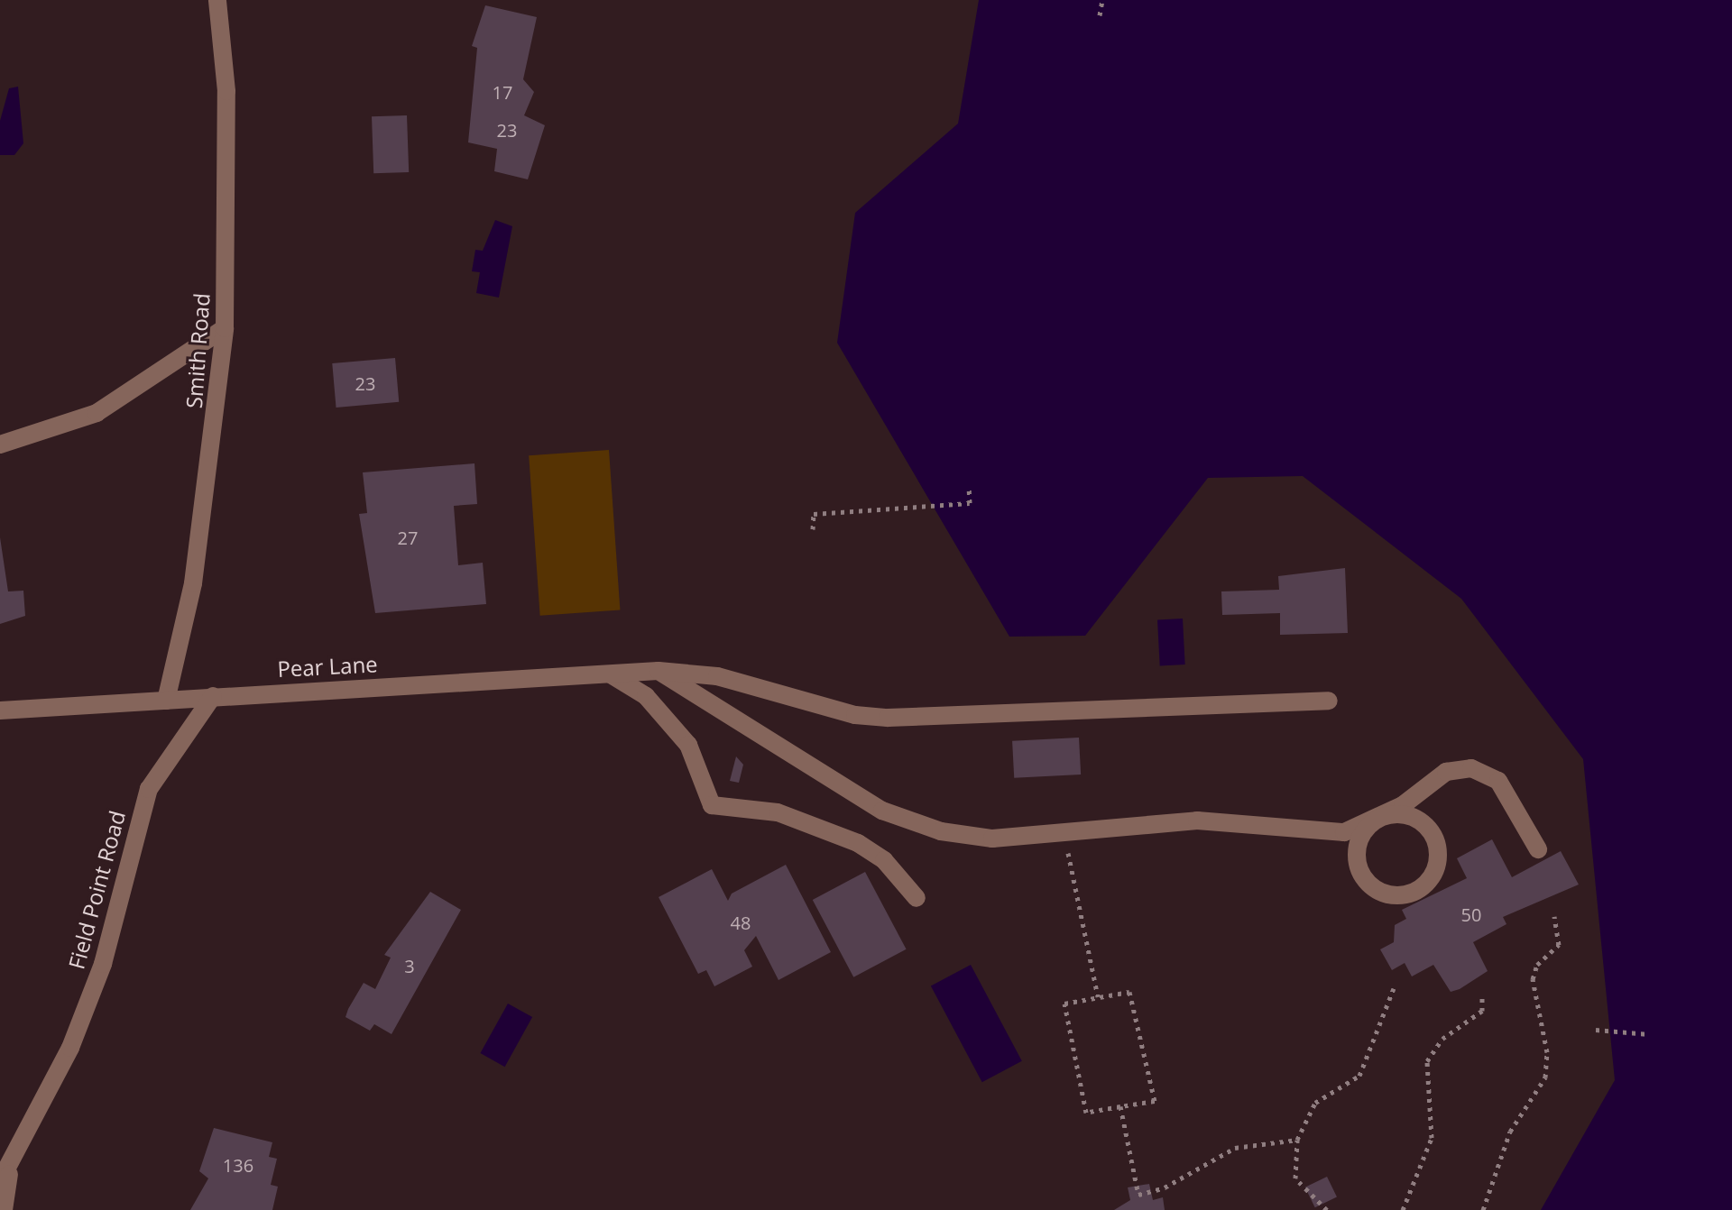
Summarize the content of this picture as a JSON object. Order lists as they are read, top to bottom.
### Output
{
  "streets": {
    "street": ["Smith Road", "Pear Lane", "Field Point Road"]
  },
  "crossings": [
    ["Smith Road", "Pear Lane"],
    ["Pear Lane", "Field Point Road"]
  ],
  "house_numbers": [
    "17",
    "23",
    "23",
    "27",
    "50",
    "48",
    "3",
    "136"
  ]
}
